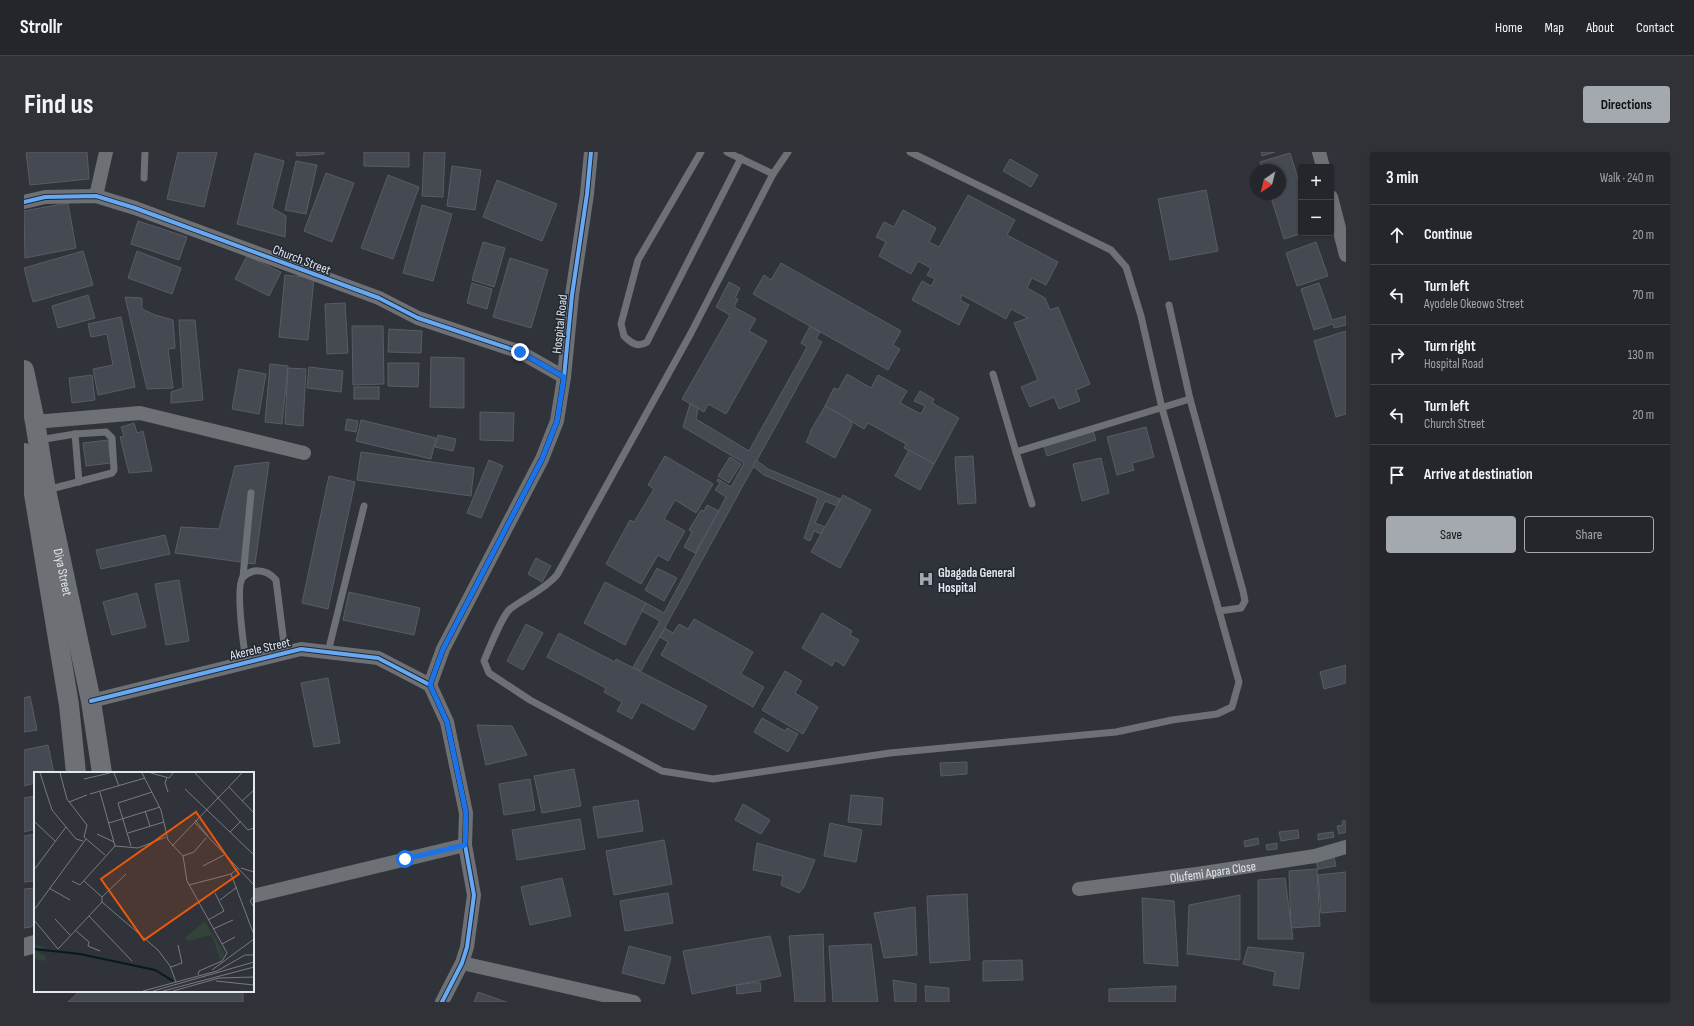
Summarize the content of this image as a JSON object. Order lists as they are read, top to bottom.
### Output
{
  "streets": {
    "main road": ["Diya Street"],
    "street": [
      "Church Street",
      "Hospital Road",
      "Akerele Street",
      "Olufemi Apara Close"
    ]
  },
  "crossings": [
    ["Church Street", "Hospital Road"],
    ["Hospital Road", "Akerele Street"],
    ["Diya Street", "Akerele Street"]
  ],
  "places": {
    "hospital": ["Gbagada General Hospital"]
  },
  "north": "bottom left",
  "page": {
    "header": "Strollr",
    "nav": [
      "Home",
      "Map",
      "About",
      "Contact"
    ],
    "buttons": [
      "Directions",
      ["Save", "Share"]
    ],
    "title": "Find us",
    "heading": ["3 min", "Walk · 240 m"],
    "map_buttons": ["+", "−"],
    "list": [
      ["Continue", "20 m"],
      ["Turn left", "Ayodele Okeowo Street", "70 m"],
      ["Turn right", "Hospital Road", "130 m"],
      ["Turn left", "Church Street", "20 m"],
      "Arrive at destination"
    ]
  }
}
